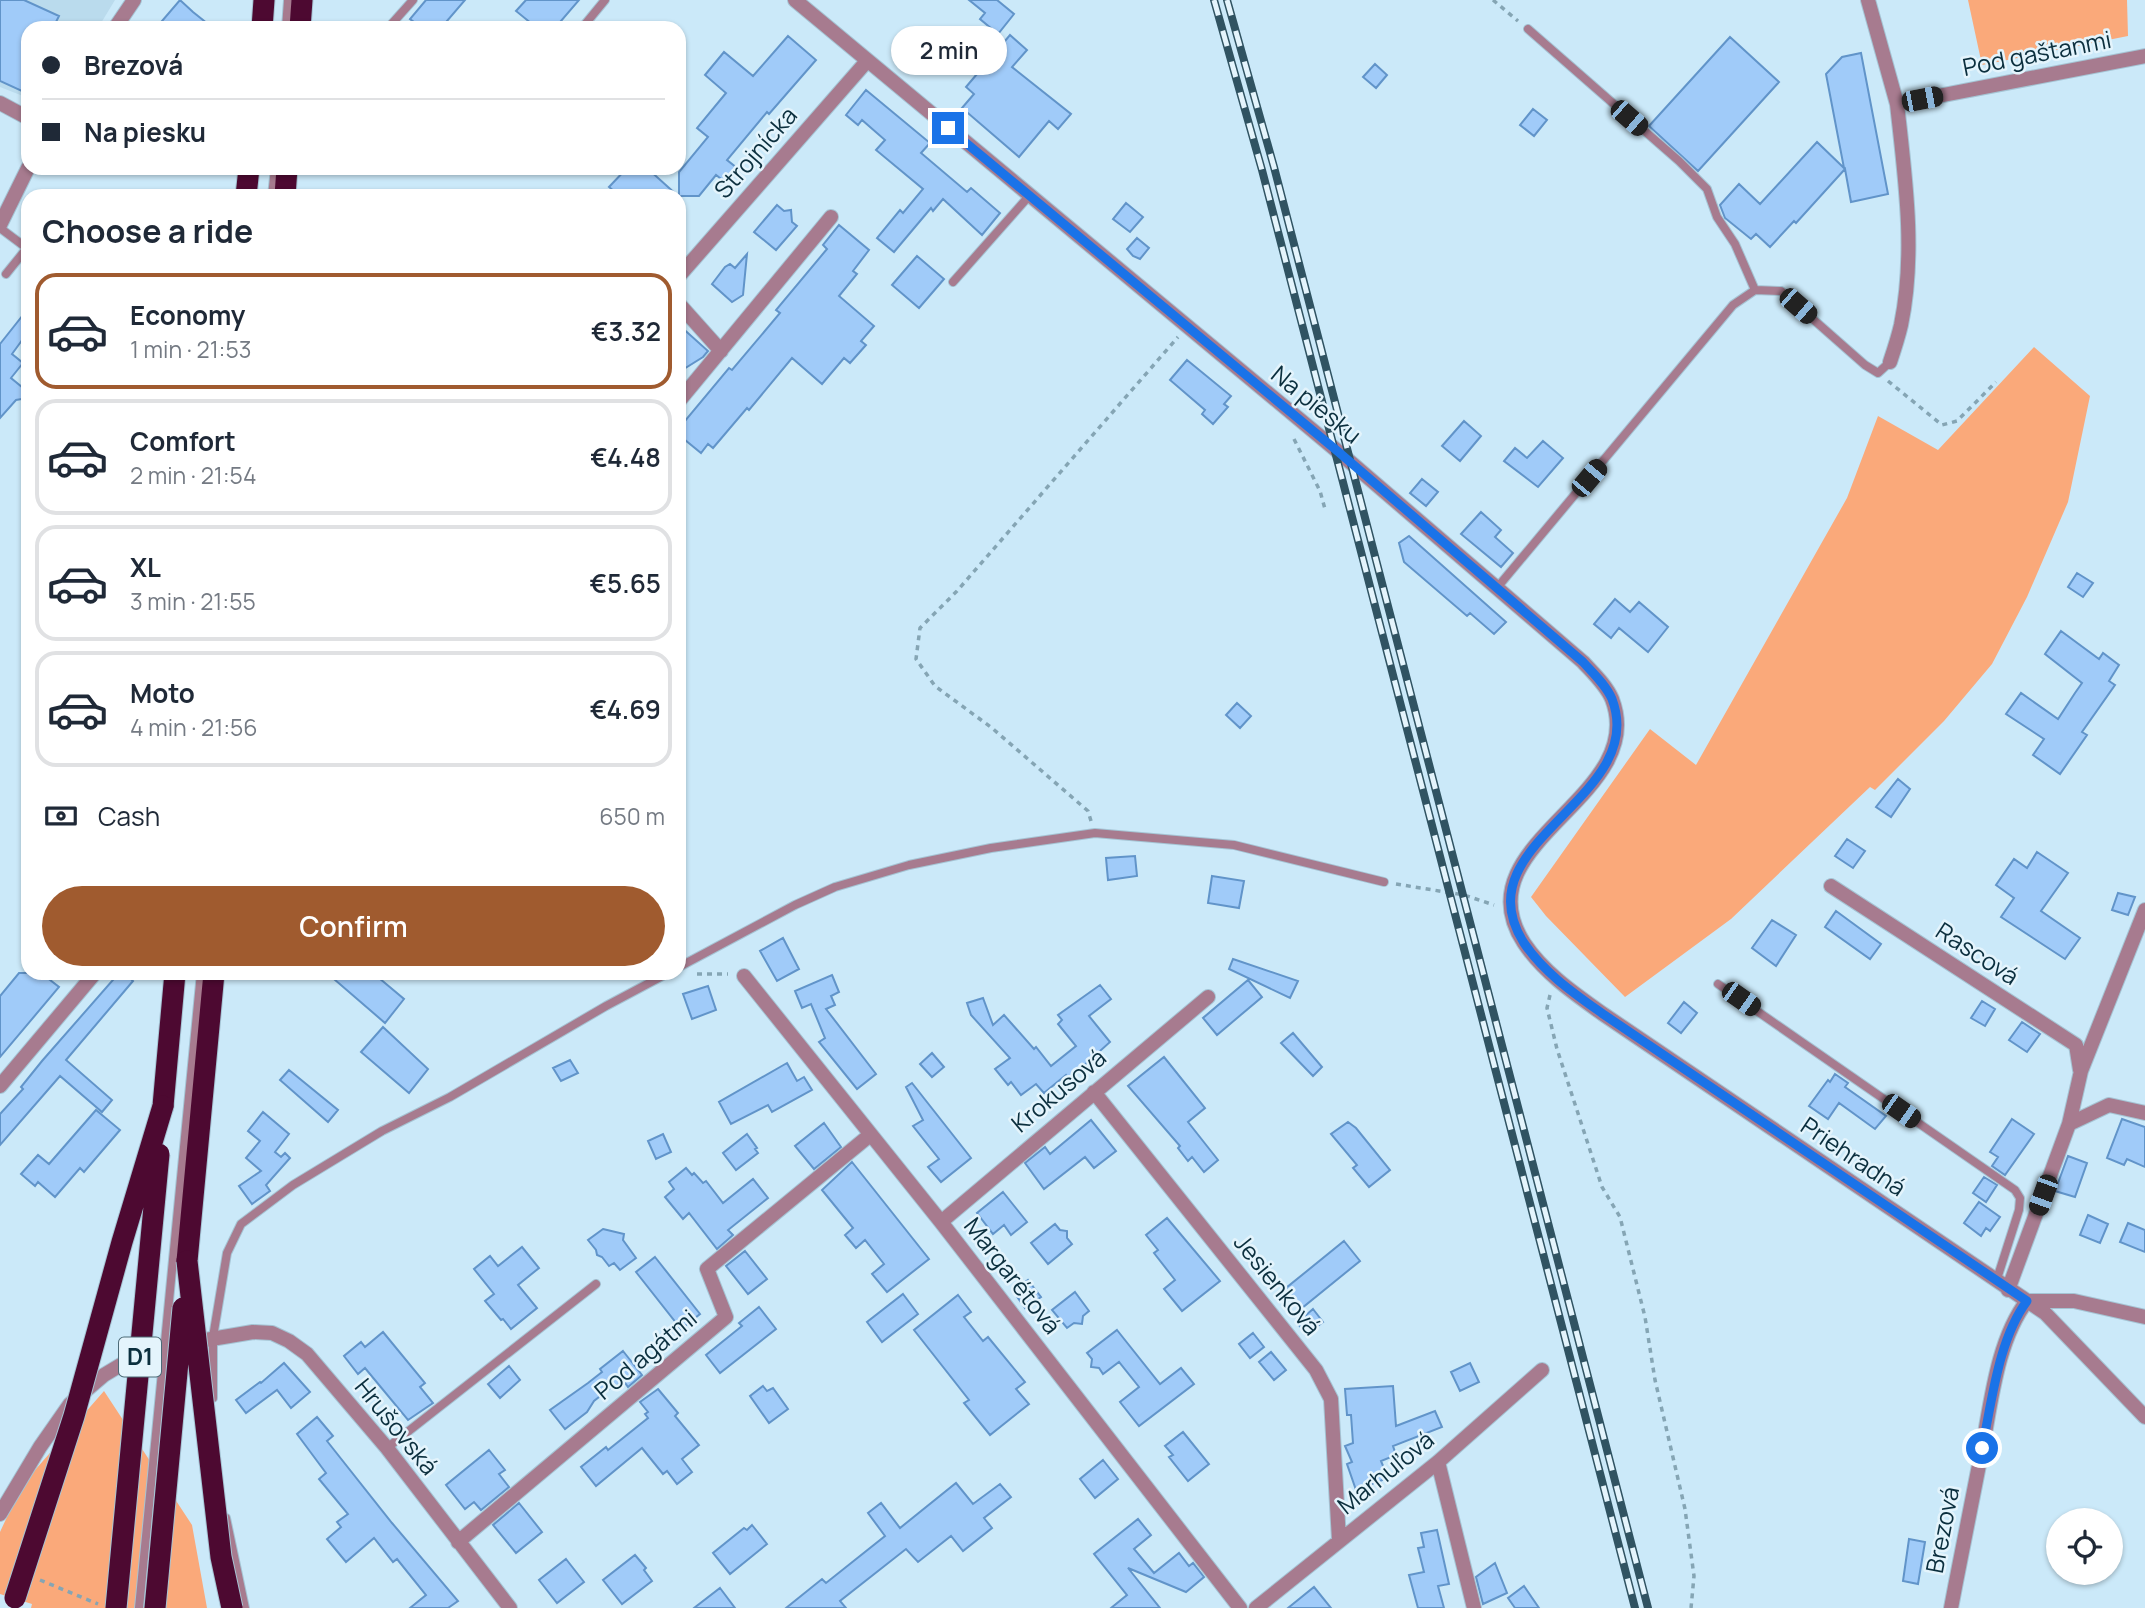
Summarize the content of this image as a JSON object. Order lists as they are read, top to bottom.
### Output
{
  "streets": {
    "highway": ["D1"],
    "street": [
      "Pod gaštanmi",
      "Strojnícka",
      "Na piesku",
      "Rascová",
      "Krokusová",
      "Priehradná",
      "Margarétová",
      "Jesienková",
      "Pod agátmi",
      "Hrušovská",
      "Marhuľová",
      "Brezová"
    ]
  },
  "crossings": [
    ["Strojnícka", "Na piesku"],
    ["Na piesku", "Priehradná"],
    ["Krokusová", "Margarétová"],
    ["Krokusová", "Jesienková"],
    ["Priehradná", "Brezová"],
    ["Margarétová", "Pod agátmi"],
    ["Jesienková", "Marhuľová"],
    ["Pod agátmi", "Hrušovská"]
  ],
  "page": {
    "banner": ["Brezová", "Na piesku"],
    "bubble": "2 min",
    "heading": "Choose a ride",
    "list": [
      {
        "name": "Economy",
        "note": "1 min · 21:53",
        "value": "€3.32"
      },
      {
        "name": "Comfort",
        "note": "2 min · 21:54",
        "value": "€4.48"
      },
      {
        "name": "XL",
        "note": "3 min · 21:55",
        "value": "€5.65"
      },
      {
        "name": "Moto",
        "note": "4 min · 21:56",
        "value": "€4.69"
      }
    ],
    "pay": ["Cash", "650 m"],
    "buttons": "Confirm"
  }
}
